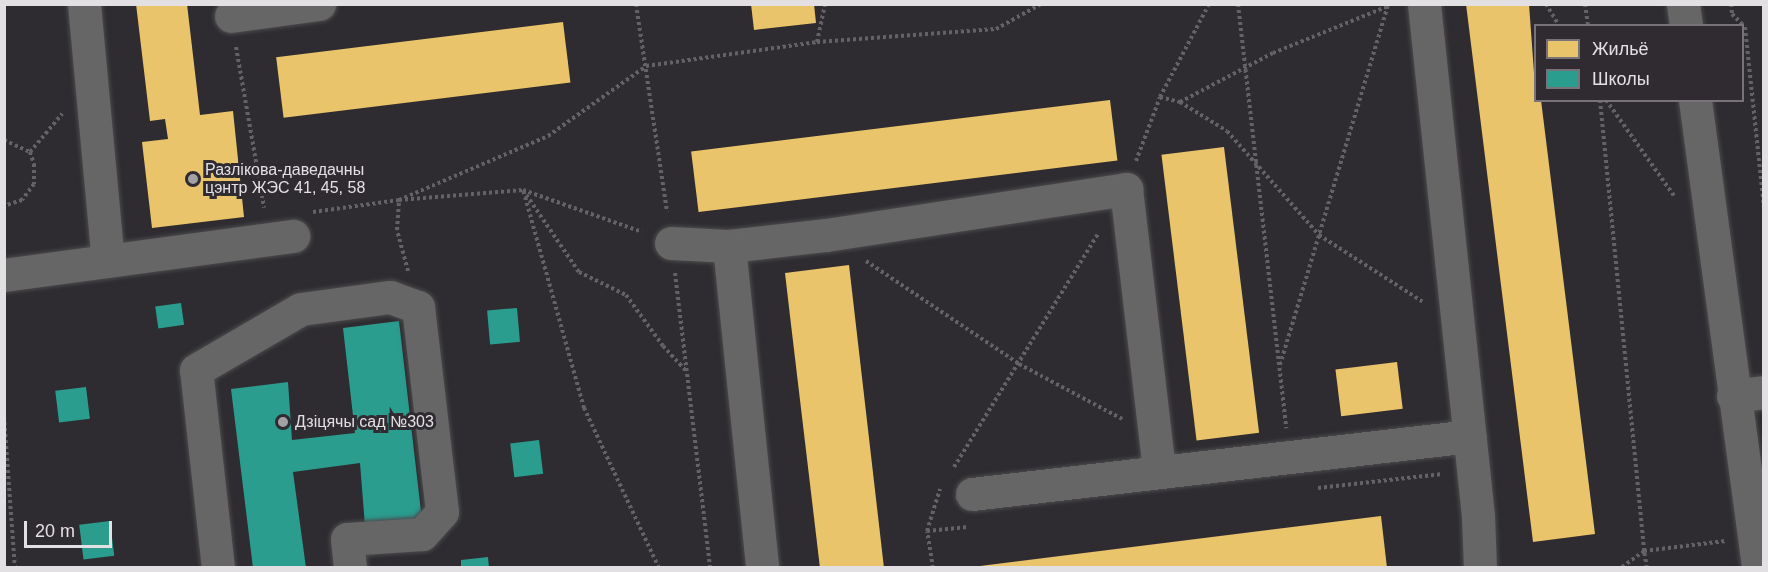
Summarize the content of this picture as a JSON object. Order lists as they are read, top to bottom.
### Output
{
  "places": ["Разлікова-даведачны цэнтр ЖЭС 41, 45, 58", "Дзіцячы сад №303"],
  "legend": ["Жильё", "Школы"],
  "scale_bar": "20 m"
}
